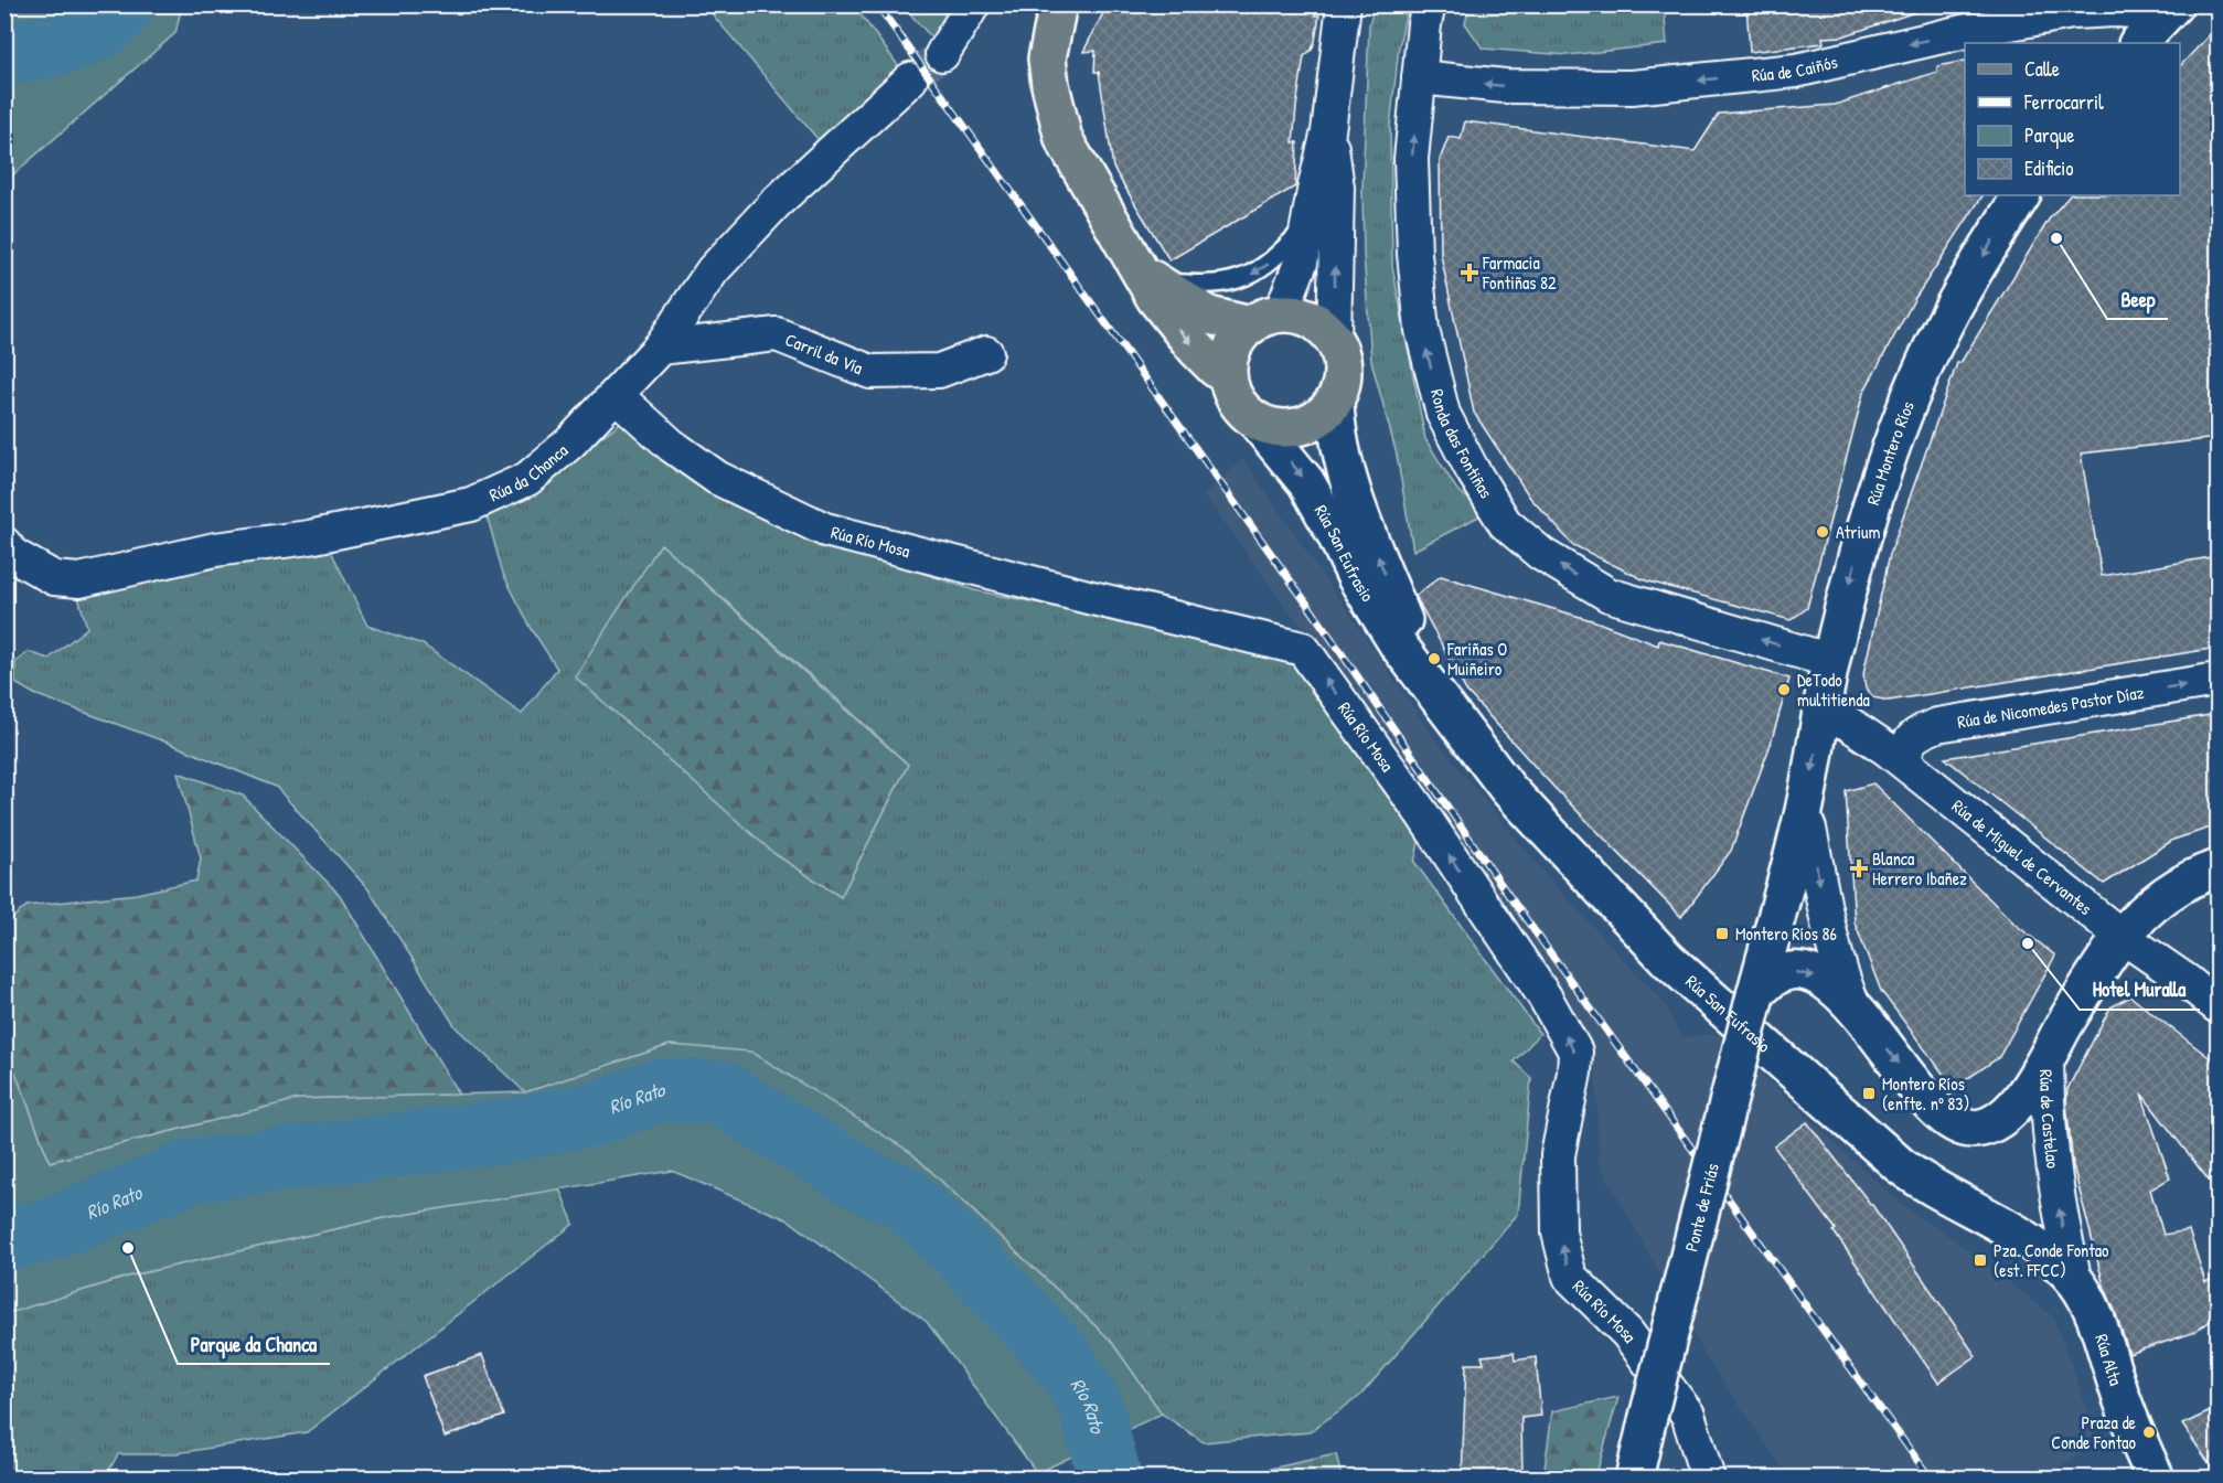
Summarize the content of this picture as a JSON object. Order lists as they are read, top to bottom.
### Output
{
  "streets": {
    "street": [
      "Rúa de Caiñós",
      "Carril da Vía",
      "Ronda das Fontiñas",
      "Rúa Montero Ríos",
      "Rúa da Chanca",
      "Rúa Río Mosa",
      "Rúa San Eufrasio",
      "Rúa de Nicomedes Pastor Díaz",
      "Rúa de Miguel de Cervantes",
      "Rúa de Castelao",
      "Ponte de Friás",
      "Rúa Alta"
    ]
  },
  "crossings": [
    ["Rúa de Caiñós", "Ronda das Fontiñas"],
    ["Carril da Vía", "Rúa da Chanca"],
    ["Ronda das Fontiñas", "Rúa Montero Ríos"],
    ["Rúa Montero Ríos", "Rúa de Miguel de Cervantes"],
    ["Rúa Montero Ríos", "Rúa de Castelao"],
    ["Rúa Montero Ríos", "Ponte de Friás"],
    ["Rúa da Chanca", "Rúa Río Mosa"],
    ["Rúa San Eufrasio", "Rúa de Castelao"],
    ["Rúa San Eufrasio", "Rúa Alta"],
    ["Rúa de Nicomedes Pastor Díaz", "Rúa de Miguel de Cervantes"],
    ["Rúa de Miguel de Cervantes", "Rúa de Castelao"],
    ["Rúa de Castelao", "Rúa Alta"]
  ],
  "one_way": [
    "Rúa de Caiñós",
    "Ronda das Fontiñas",
    "Rúa Río Mosa",
    "Rúa de Nicomedes Pastor Díaz",
    "Rúa de Castelao"
  ],
  "water": ["Río Rato"],
  "places": {
    "other": [
      "Beep",
      "Atrium",
      "Fariñas O Muiñeiro",
      "DeTodo multitienda",
      "Hotel Muralla",
      "Parque da Chanca",
      "Praza de Conde Fontao"
    ],
    "health": ["Farmacia Fontiñas 82", "Blanca Herrero Ibañez"],
    "transit": ["Montero Ríos 86", "Montero Ríos (enfte. nº 83)", "Pza. Conde Fontao (est. FFCC)"]
  },
  "legend": [
    "Calle",
    "Ferrocarril",
    "Parque",
    "Edificio"
  ]
}
